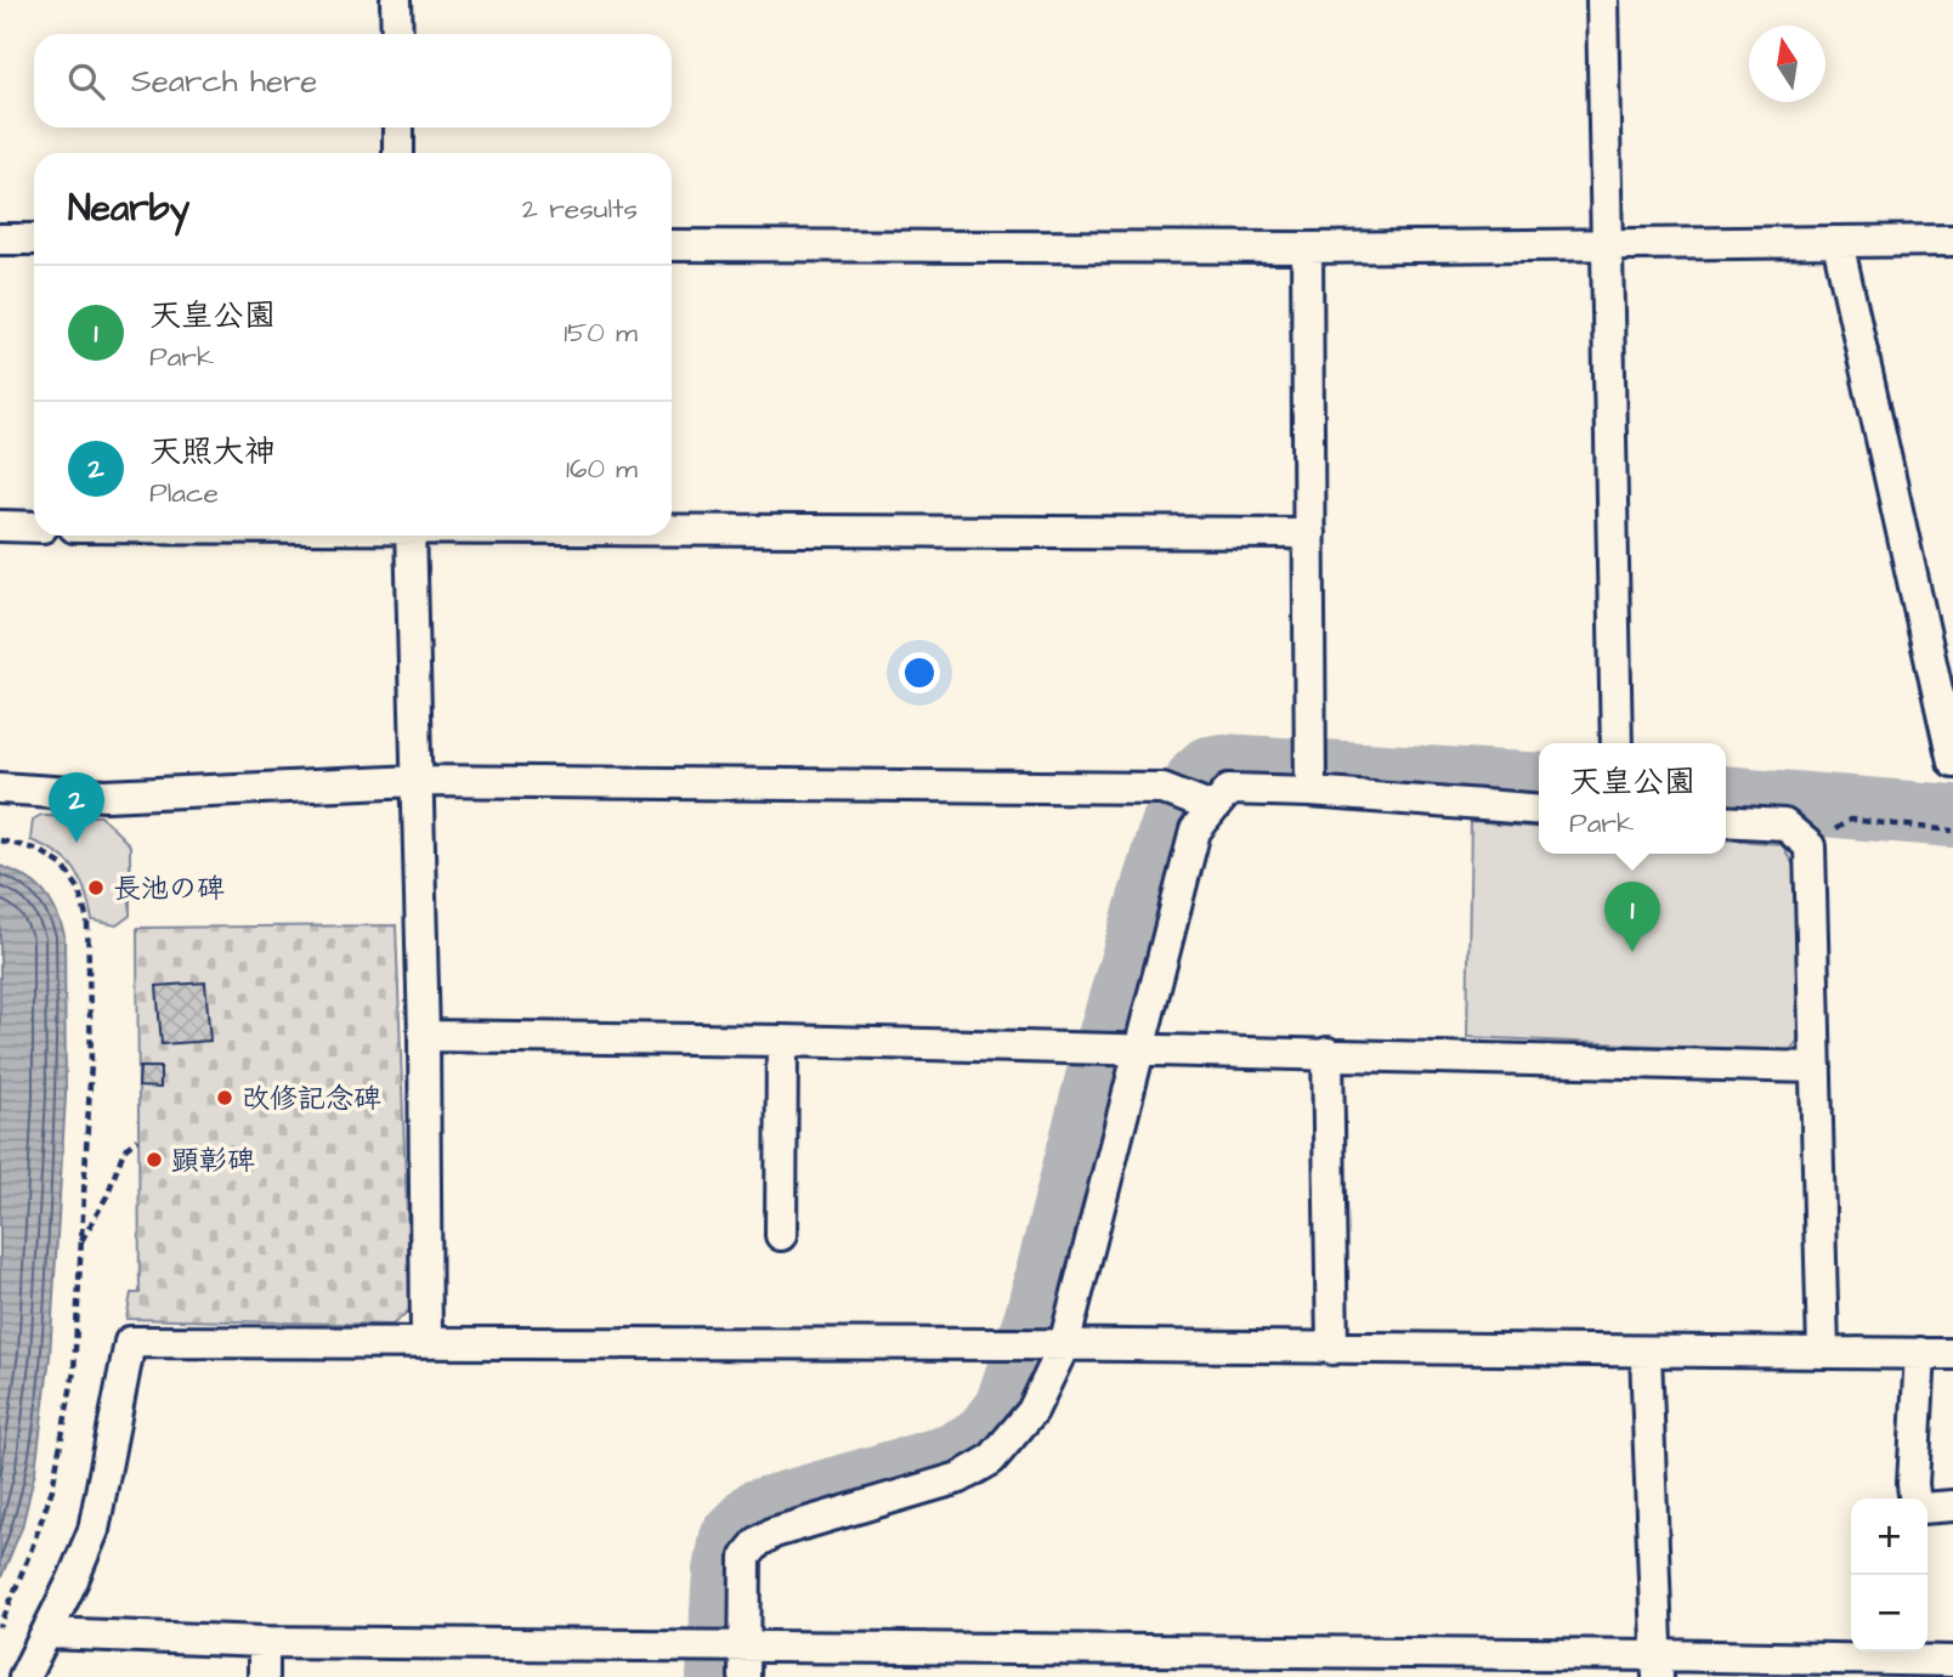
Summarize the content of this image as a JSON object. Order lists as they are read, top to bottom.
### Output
{
  "places": ["長池の碑", "改修記念碑", "顕彰碑"],
  "north": "top",
  "page": {
    "search": "Search here",
    "heading": ["Nearby", "2 results"],
    "list": [
      {
        "mark": "1",
        "name": "天皇公園",
        "note": "Park",
        "value": "150 m"
      },
      {
        "mark": "2",
        "name": "天照大神",
        "note": "Place",
        "value": "160 m"
      }
    ],
    "popup": ["天皇公園", "Park"],
    "pins": ["2", "1"],
    "map_buttons": ["+", "−"]
  }
}
